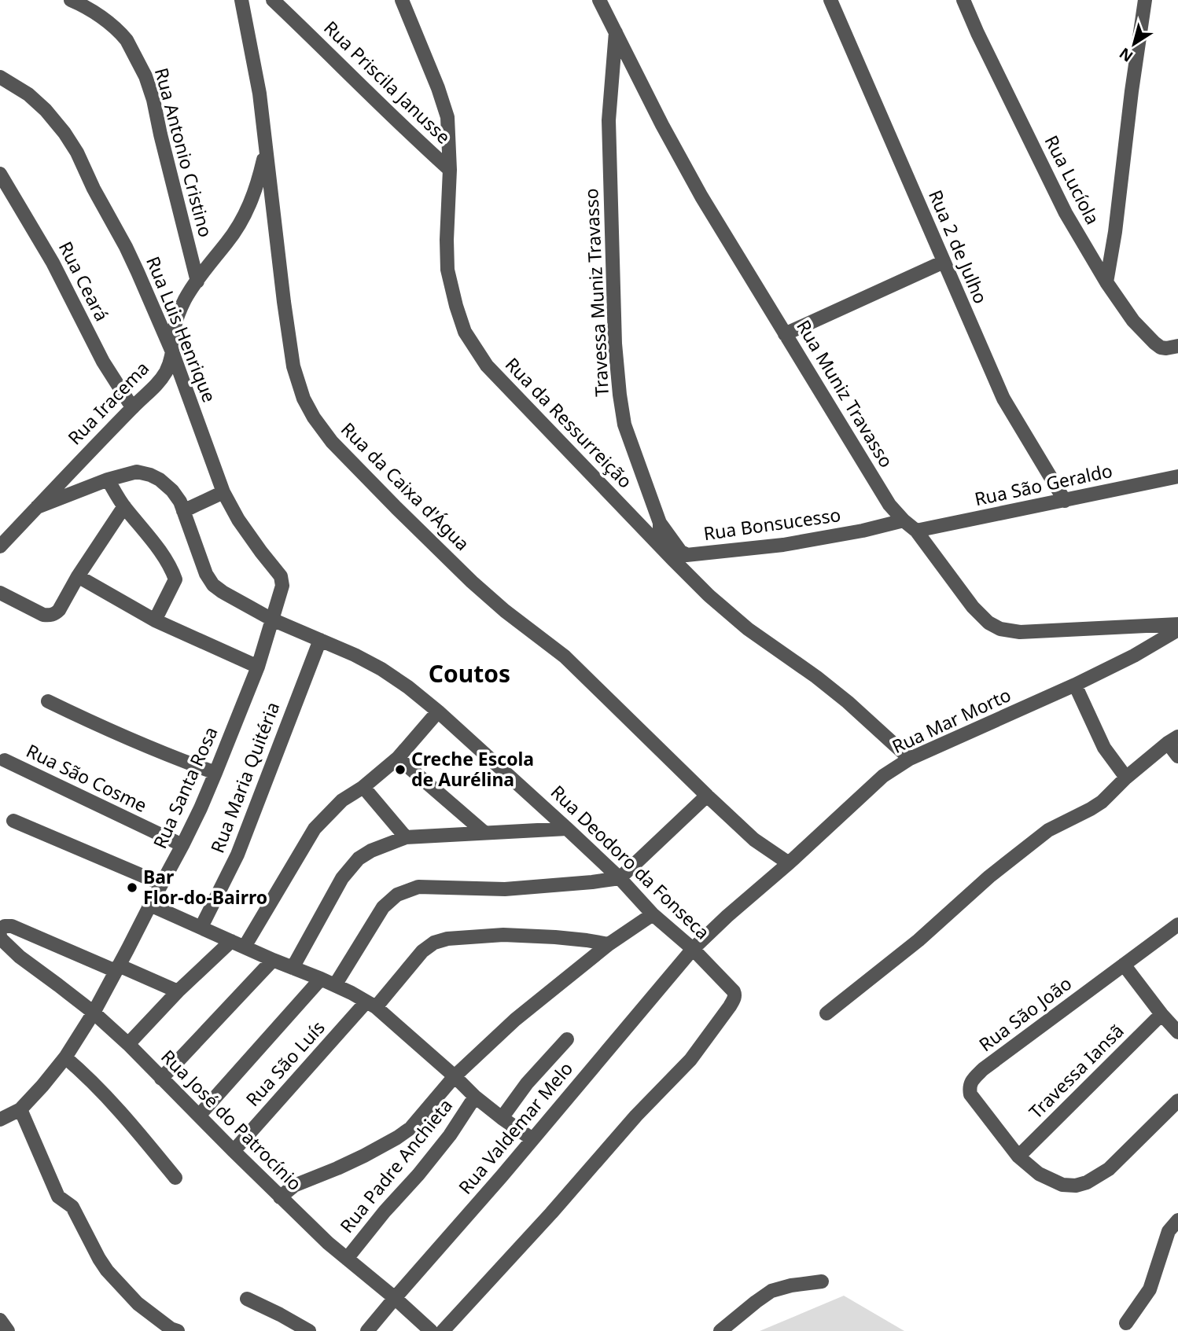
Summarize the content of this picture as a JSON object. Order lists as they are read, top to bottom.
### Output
{
  "streets": {
    "street": [
      "Rua Priscila Janusse",
      "Rua Antonio Cristino",
      "Rua Lucíola",
      "Rua 2 de Julho",
      "Rua Ceará",
      "Travessa Muniz Travasso",
      "Rua Luis Henrique",
      "Rua Muniz Travasso",
      "Rua Iracema",
      "Rua da Ressurreição",
      "Rua São Geraldo",
      "Rua da Caixa d'Água",
      "Rua Bonsucesso",
      "Rua Mar Morto",
      "Rua Maria Quitéria",
      "Rua São Cosme",
      "Rua Santa Rosa",
      "Rua Deodoro da Fonseca",
      "Rua São João",
      "Rua São Luís",
      "Travessa Iansã",
      "Rua José do Patrocínio",
      "Rua Valdemar Melo",
      "Rua Padre Anchieta"
    ]
  },
  "crossings": [
    ["Rua Priscila Janusse", "Rua da Ressurreição"],
    ["Rua Antonio Cristino", "Rua Iracema"],
    ["Rua 2 de Julho", "Rua São Geraldo"],
    ["Rua Ceará", "Rua Iracema"],
    ["Travessa Muniz Travasso", "Rua Muniz Travasso"],
    ["Travessa Muniz Travasso", "Rua da Ressurreição"],
    ["Travessa Muniz Travasso", "Rua Bonsucesso"],
    ["Rua Luis Henrique", "Rua Iracema"],
    ["Rua Luis Henrique", "Rua Santa Rosa"],
    ["Rua Luis Henrique", "Rua Deodoro da Fonseca"],
    ["Rua Muniz Travasso", "Rua São Geraldo"],
    ["Rua Muniz Travasso", "Rua Bonsucesso"],
    ["Rua Iracema", "Rua da Caixa d'Água"],
    ["Rua Iracema", "Rua Deodoro da Fonseca"],
    ["Rua da Ressurreição", "Rua Mar Morto"],
    ["Rua da Caixa d'Água", "Rua Mar Morto"],
    ["Rua Mar Morto", "Rua Deodoro da Fonseca"],
    ["Rua Mar Morto", "Rua Valdemar Melo"],
    ["Rua Maria Quitéria", "Rua Deodoro da Fonseca"],
    ["Rua São Cosme", "Rua Santa Rosa"],
    ["Rua Santa Rosa", "Rua Deodoro da Fonseca"],
    ["Rua Santa Rosa", "Rua José do Patrocínio"],
    ["Rua Deodoro da Fonseca", "Rua Valdemar Melo"],
    ["Rua São João", "Travessa Iansã"],
    ["Rua São Luís", "Rua José do Patrocínio"],
    ["Rua José do Patrocínio", "Rua Valdemar Melo"],
    ["Rua José do Patrocínio", "Rua Padre Anchieta"]
  ],
  "districts": ["Coutos"],
  "places": ["Creche Escola de Aurélina", "Bar Flor-do-Bairro"],
  "north": "bottom left"
}
